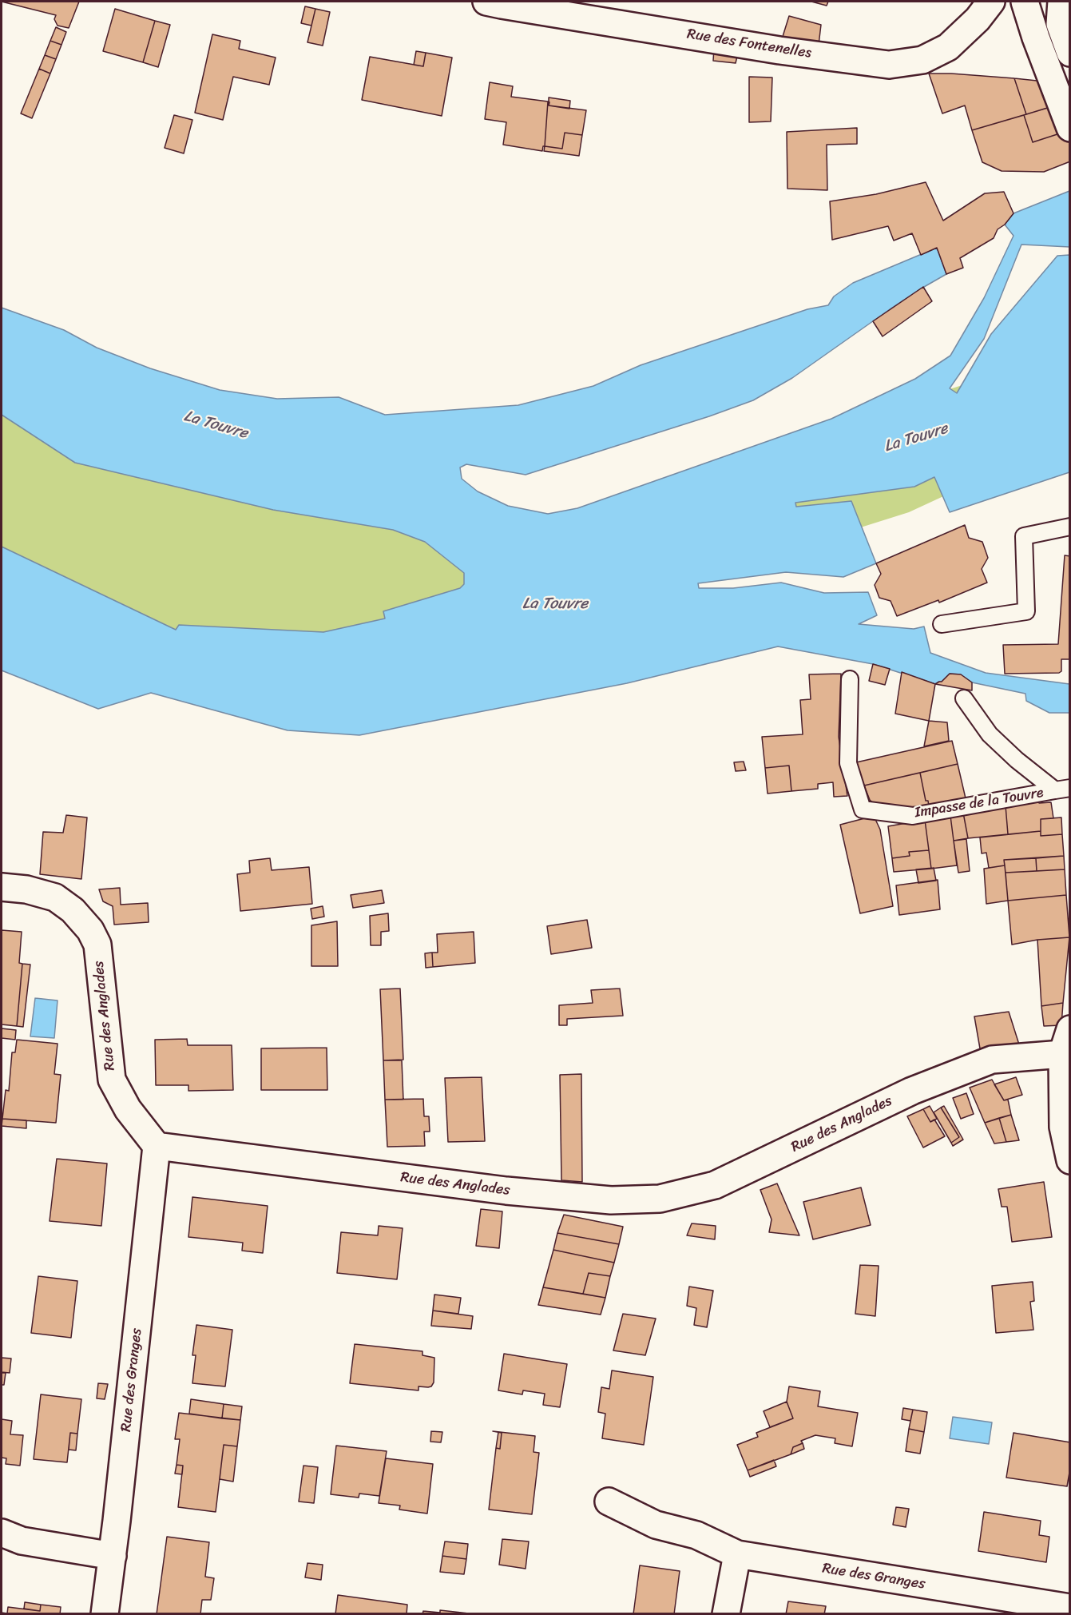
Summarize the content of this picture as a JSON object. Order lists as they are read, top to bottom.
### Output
{
  "streets": {
    "street": ["Rue des Fontenelles", "Rue des Anglades", "Rue des Granges"],
    "lane": ["Impasse de la Touvre"]
  },
  "crossings": [
    ["Rue des Anglades", "Rue des Granges"]
  ],
  "water": ["La Touvre"]
}
